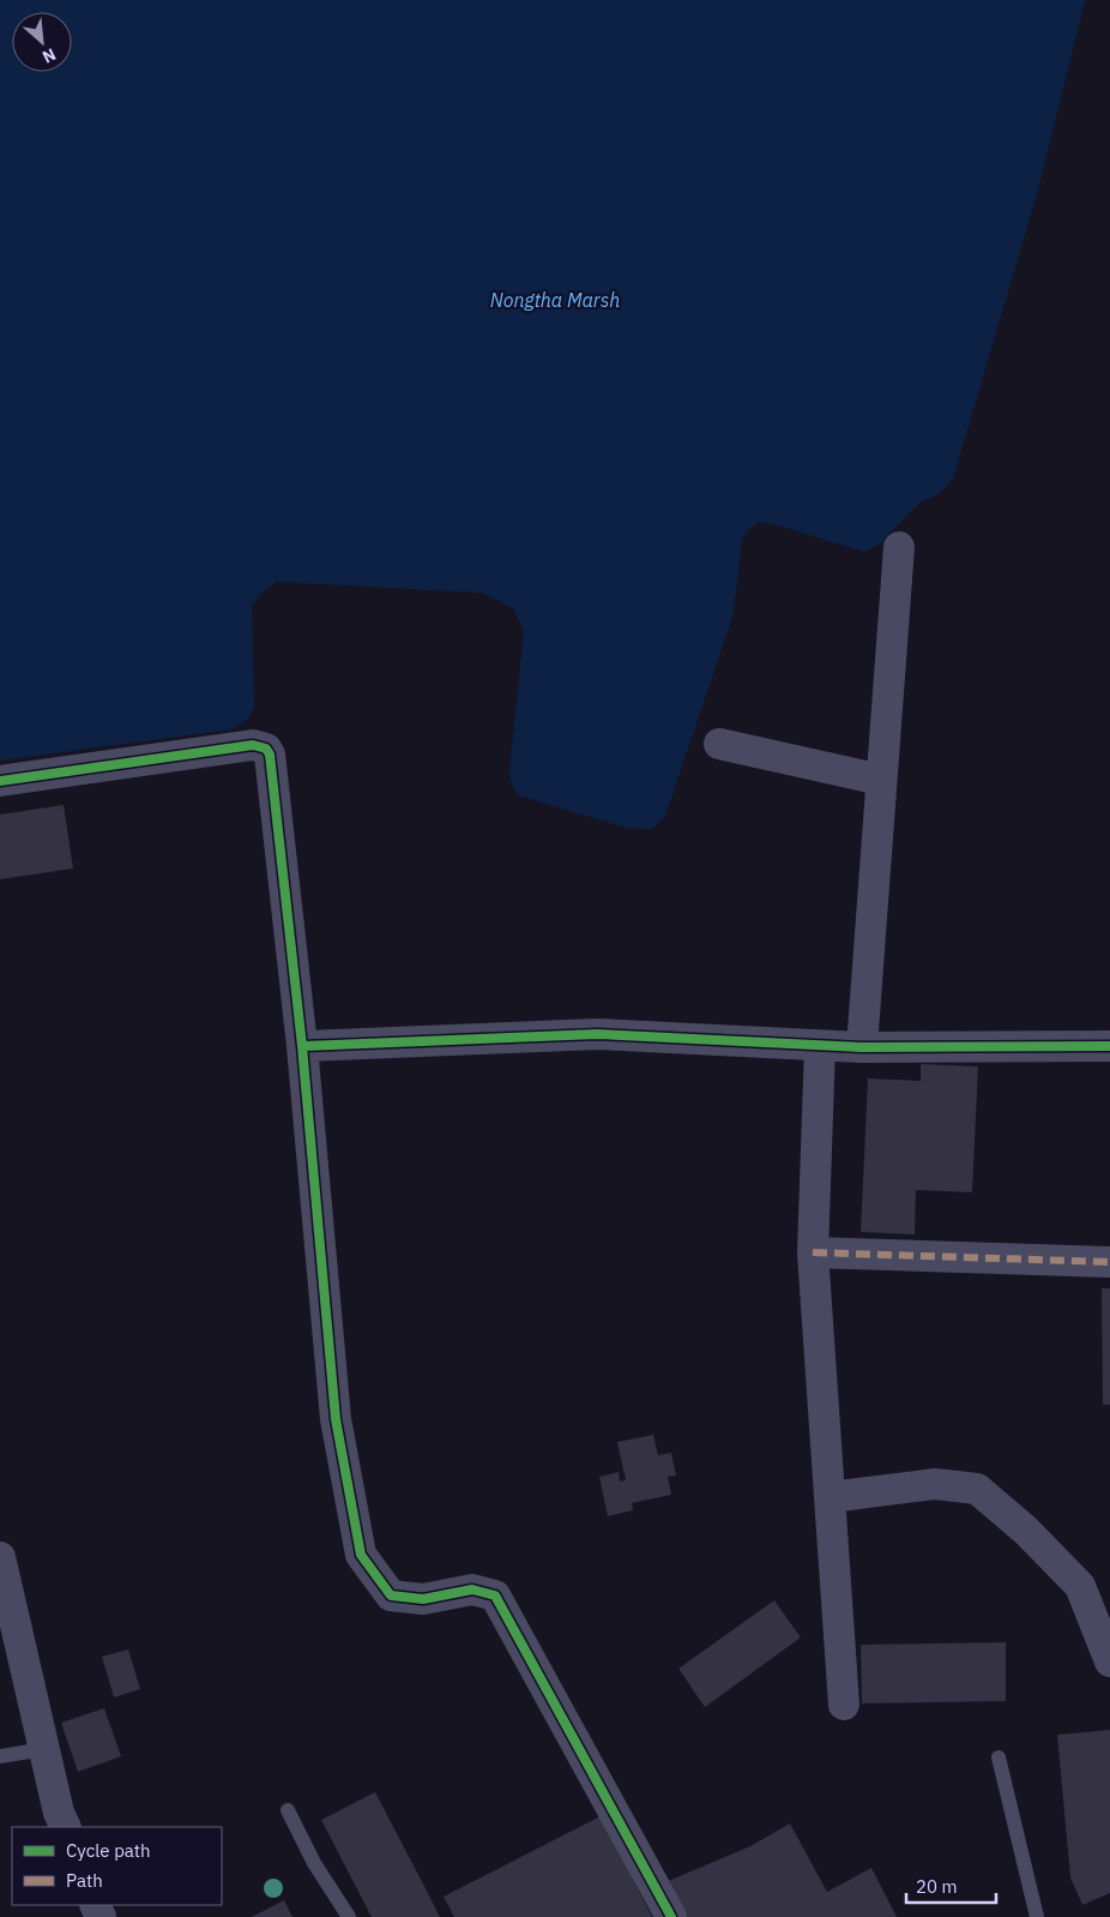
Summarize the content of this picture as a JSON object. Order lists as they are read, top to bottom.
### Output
{
  "water": ["Nongtha Marsh"],
  "legend": ["Cycle path", "Path"],
  "scale_bar": "20 m",
  "north": "bottom right"
}
